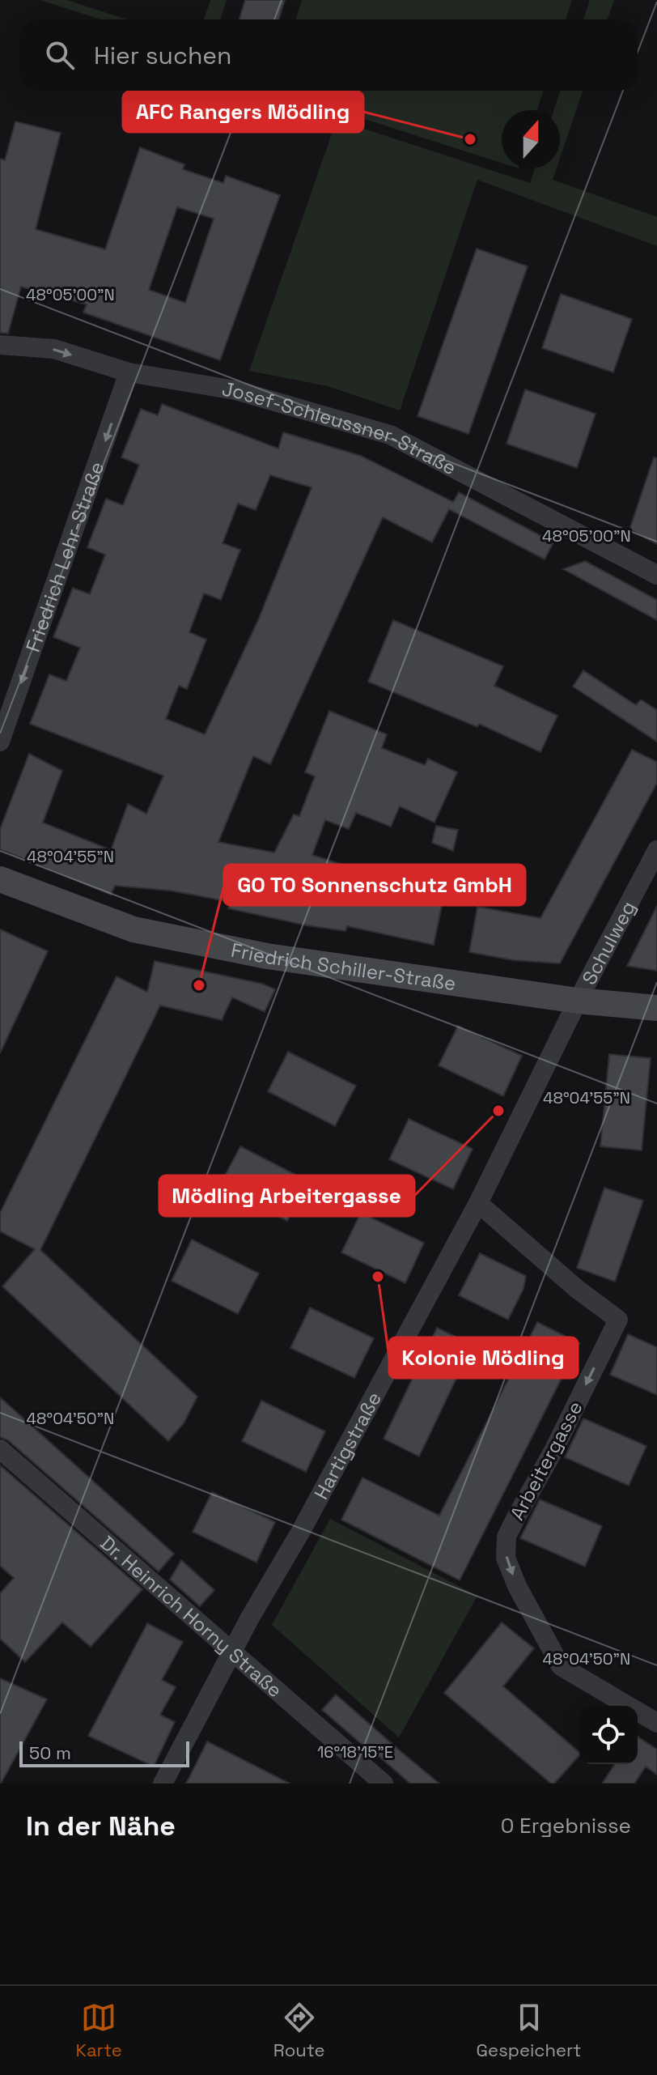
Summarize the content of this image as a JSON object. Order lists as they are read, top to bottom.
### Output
{
  "streets": {
    "street": [
      "Josef-Schleussner-Straße",
      "Friedrich Lehr-Straße",
      "Schulweg",
      "Friedrich Schiller-Straße",
      "Hartigstraße",
      "Arbeitergasse",
      "Dr. Heinrich Horny Straße"
    ]
  },
  "crossings": [
    ["Josef-Schleussner-Straße", "Friedrich Lehr-Straße"],
    ["Schulweg", "Friedrich Schiller-Straße"],
    ["Schulweg", "Hartigstraße"],
    ["Friedrich Schiller-Straße", "Hartigstraße"],
    ["Hartigstraße", "Arbeitergasse"],
    ["Hartigstraße", "Dr. Heinrich Horny Straße"]
  ],
  "one_way": ["Friedrich Lehr-Straße", "Arbeitergasse"],
  "places": [
    "AFC Rangers Mödling",
    "GO TO Sonnenschutz GmbH",
    "Mödling Arbeitergasse",
    "Kolonie Mödling"
  ],
  "scale_bar": "50 m",
  "north": "top",
  "page": {
    "search": "Hier suchen",
    "scale": "50 m",
    "heading": ["In der Nähe", "0 Ergebnisse"],
    "nav": ["Karte", "Route", "Gespeichert"]
  },
  "coordinates": [
    "48°05'00\"N",
    "48°04'55\"N",
    "48°04'50\"N",
    "16°18'15\"E"
  ]
}
